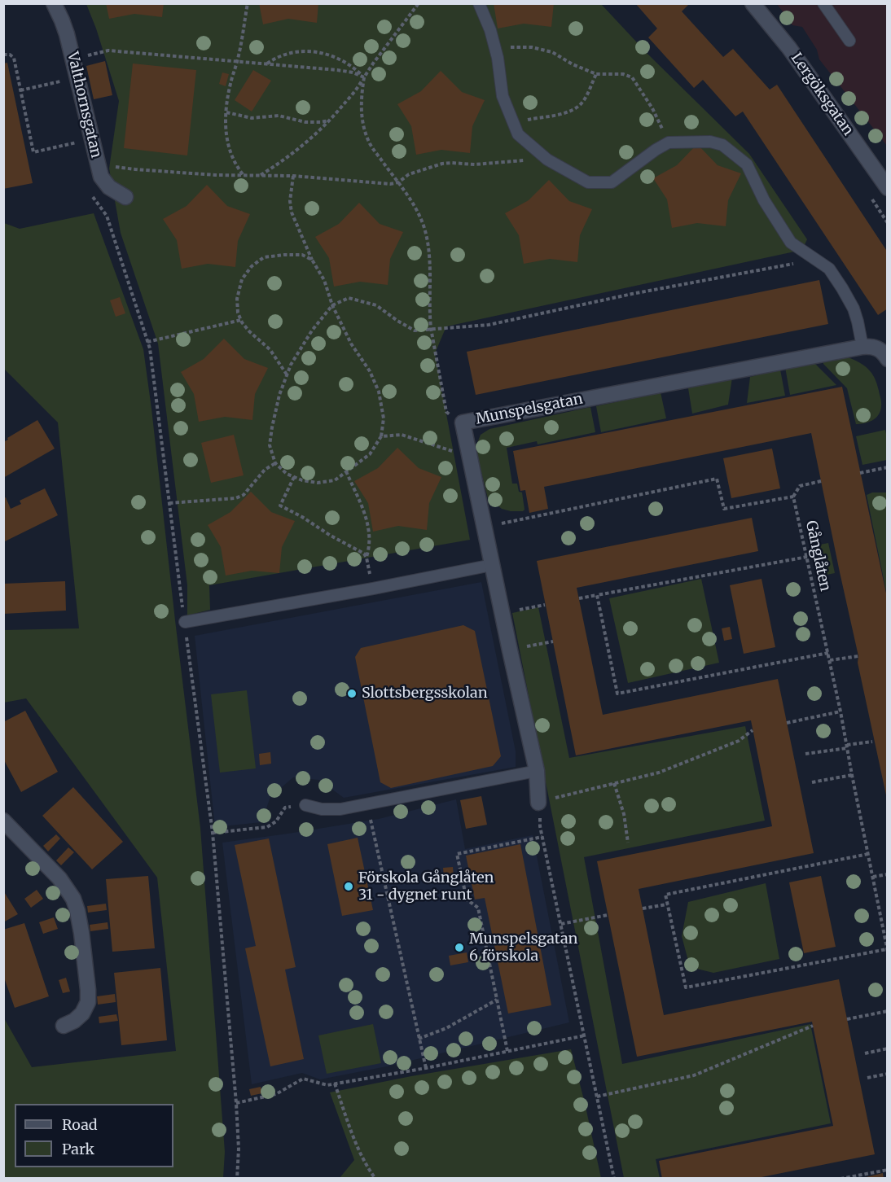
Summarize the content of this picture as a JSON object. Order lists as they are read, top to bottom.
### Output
{
  "streets": {
    "street": ["Lergöksgatan", "Valthornsgatan", "Munspelsgatan"],
    "path": ["Gånglåten"]
  },
  "places": ["Slottsbergsskolan", "Förskola Gånglåten 31 - dygnet runt", "Munspelsgatan 6 förskola"],
  "legend": ["Road", "Park"]
}
